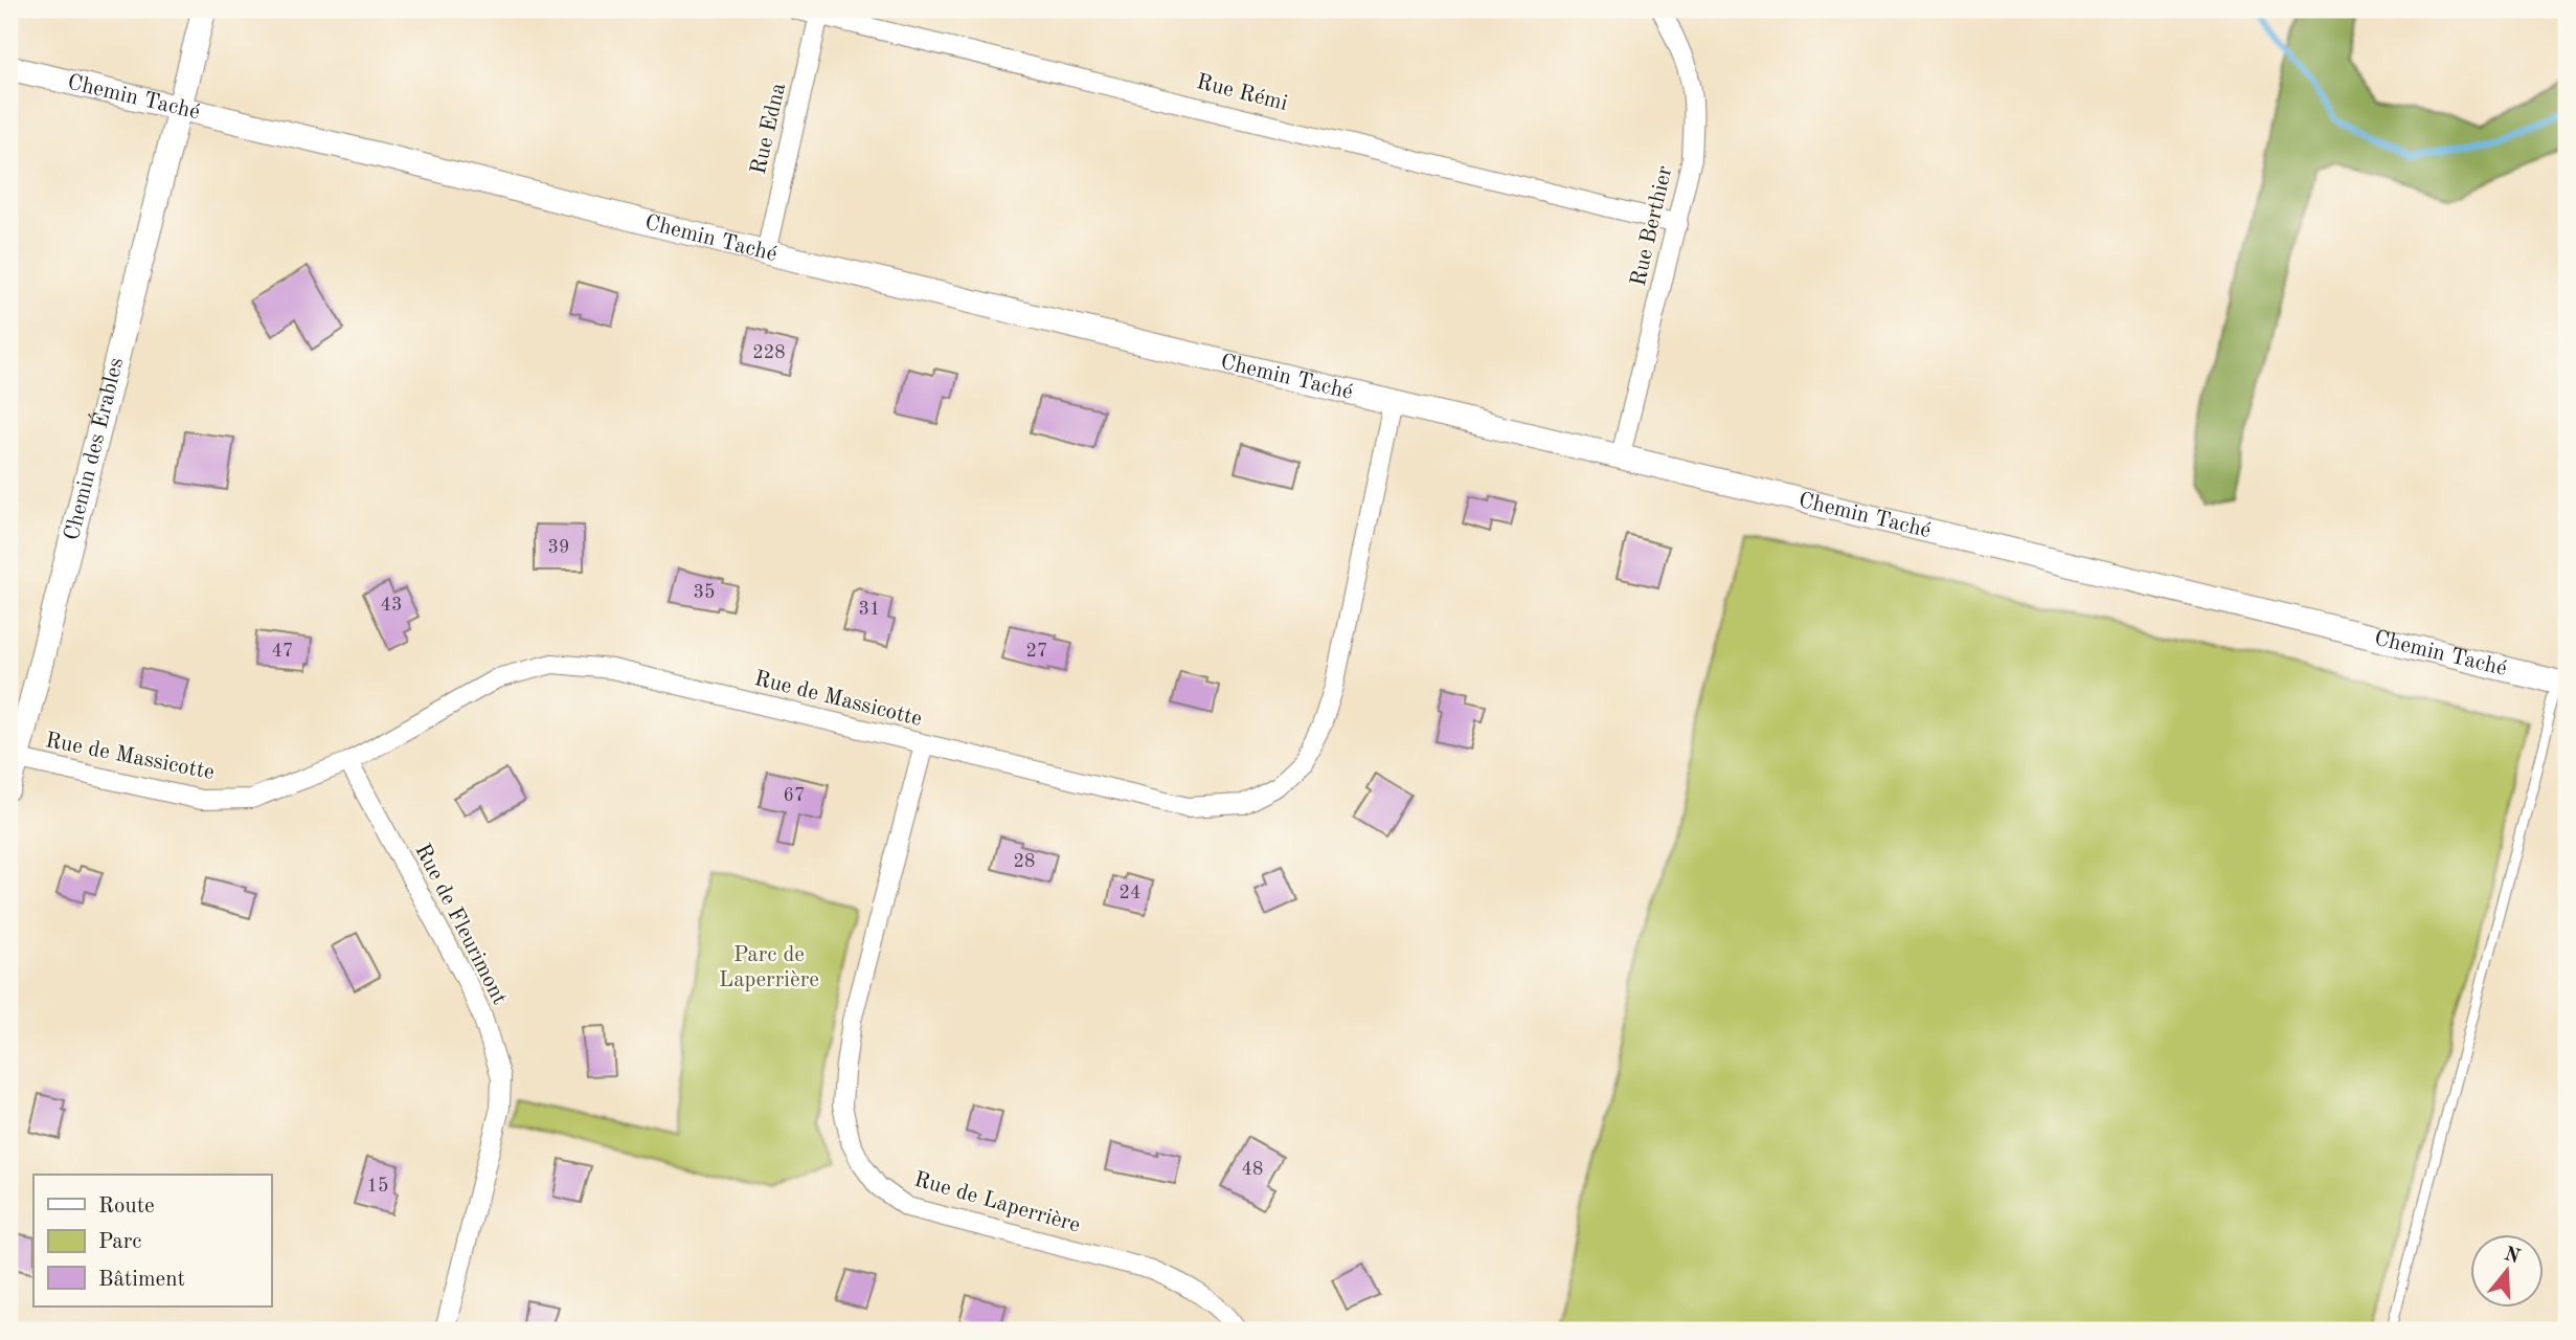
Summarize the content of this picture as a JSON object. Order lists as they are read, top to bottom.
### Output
{
  "streets": {
    "street": [
      "Rue Rémi",
      "Chemin Taché",
      "Rue Edna",
      "Rue Berthier",
      "Chemin des Érables",
      "Rue de Massicotte",
      "Rue de Fleurimont",
      "Rue de Laperrière"
    ]
  },
  "crossings": [
    ["Rue Rémi", "Rue Edna"],
    ["Rue Rémi", "Rue Berthier"],
    ["Chemin Taché", "Rue Edna"],
    ["Chemin Taché", "Rue Berthier"],
    ["Chemin Taché", "Chemin des Érables"],
    ["Chemin Taché", "Rue de Massicotte"],
    ["Chemin des Érables", "Rue de Massicotte"],
    ["Rue de Massicotte", "Rue de Fleurimont"],
    ["Rue de Massicotte", "Rue de Laperrière"]
  ],
  "parks": ["Parc de Laperrière"],
  "house_numbers": [
    "228",
    "39",
    "35",
    "43",
    "31",
    "47",
    "27",
    "67",
    "28",
    "24",
    "48",
    "15"
  ],
  "legend": ["Route", "Parc", "Bâtiment"],
  "north": "top"
}
